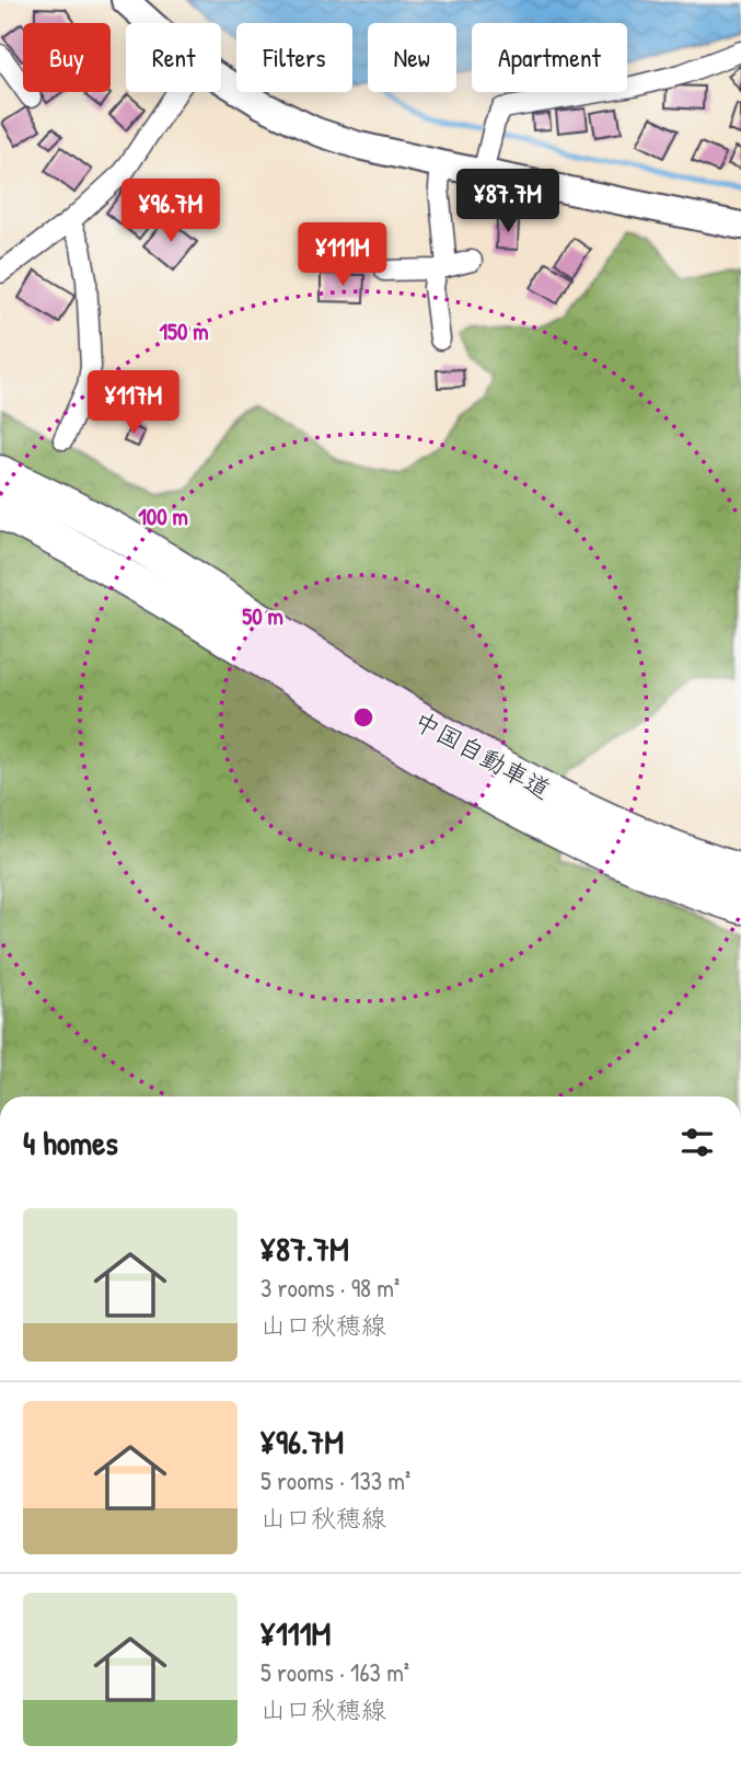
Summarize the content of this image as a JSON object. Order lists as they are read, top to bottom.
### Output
{
  "streets": {
    "highway": ["中国自動車道"]
  },
  "page": {
    "chip": [
      "Buy",
      "Rent",
      "Filters",
      "New",
      "Apartment"
    ],
    "price": [
      "¥87.7M",
      "¥96.7M",
      "¥111M",
      "¥117M"
    ],
    "heading": "4 homes",
    "list": [
      {
        "name": "¥87.7M",
        "note": "3 rooms · 98 m² · 山口秋穂線"
      },
      {
        "name": "¥96.7M",
        "note": "5 rooms · 133 m² · 山口秋穂線"
      },
      {
        "name": "¥111M",
        "note": "5 rooms · 163 m² · 山口秋穂線"
      }
    ]
  },
  "rings": ["150 m", "100 m", "50 m"]
}
